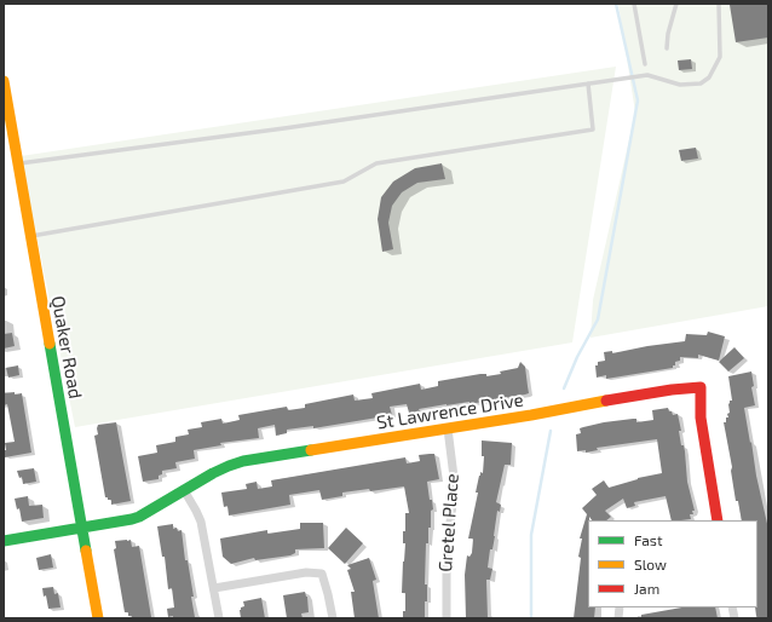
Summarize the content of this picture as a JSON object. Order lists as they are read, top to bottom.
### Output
{
  "streets": {
    "street": ["Quaker Road", "St Lawrence Drive", "Gretel Place"]
  },
  "crossings": [
    ["Quaker Road", "St Lawrence Drive"],
    ["St Lawrence Drive", "Gretel Place"]
  ],
  "legend": ["Fast", "Slow", "Jam"]
}
